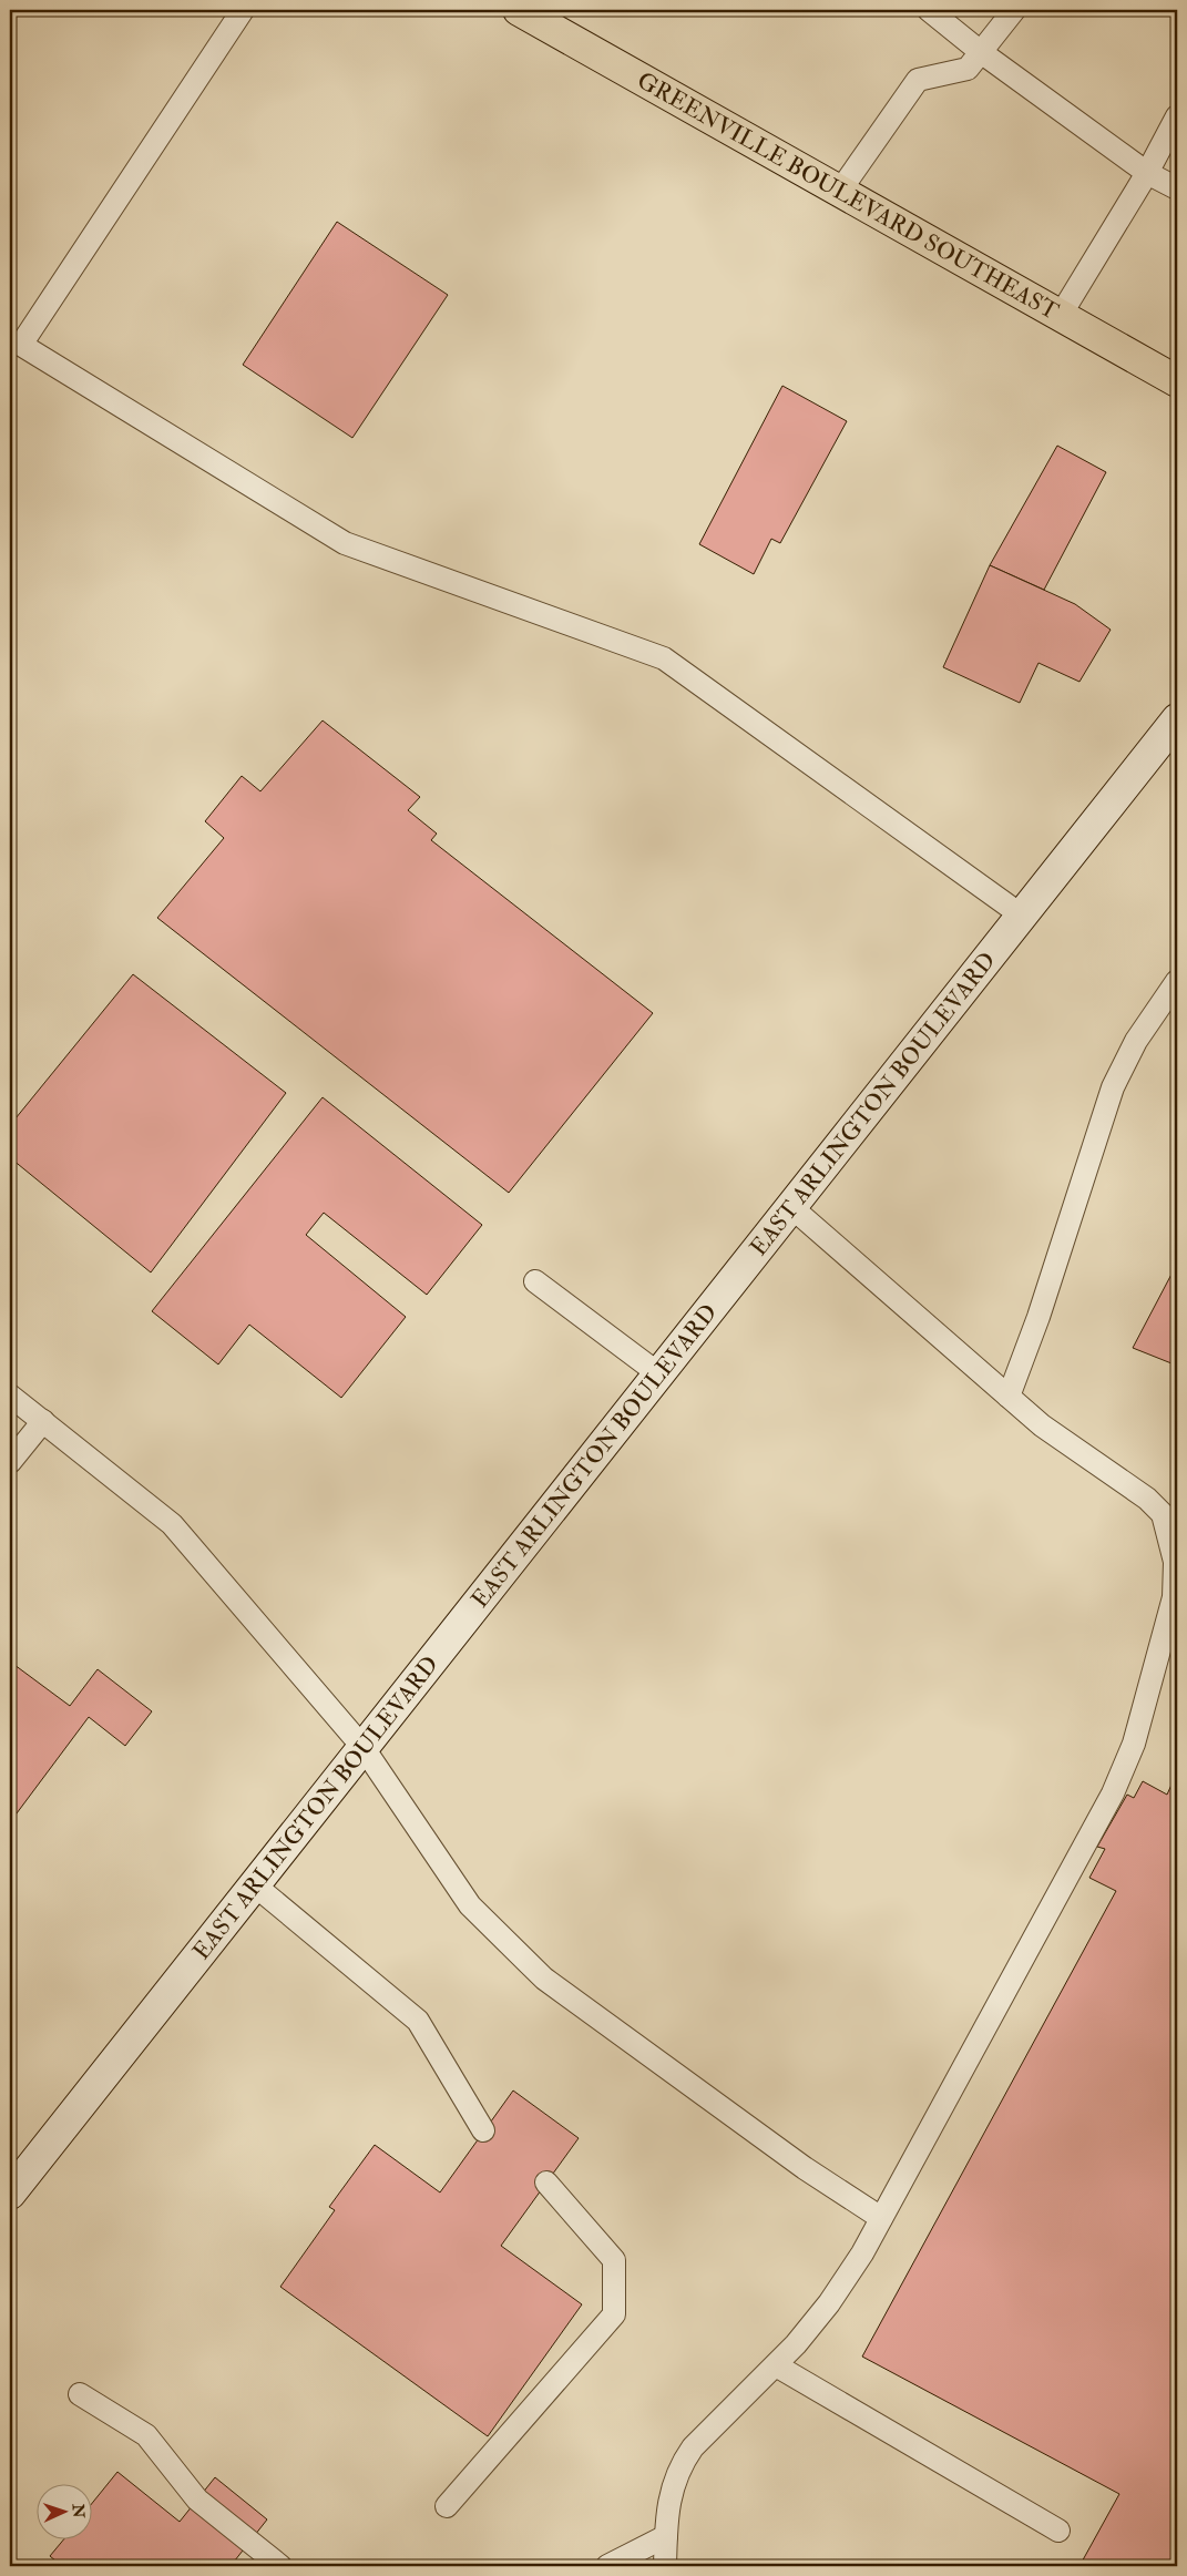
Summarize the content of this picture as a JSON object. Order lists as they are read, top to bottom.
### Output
{
  "streets": {
    "highway": ["GREENVILLE BOULEVARD SOUTHEAST"],
    "main road": ["EAST ARLINGTON BOULEVARD"]
  },
  "north": "right"
}
